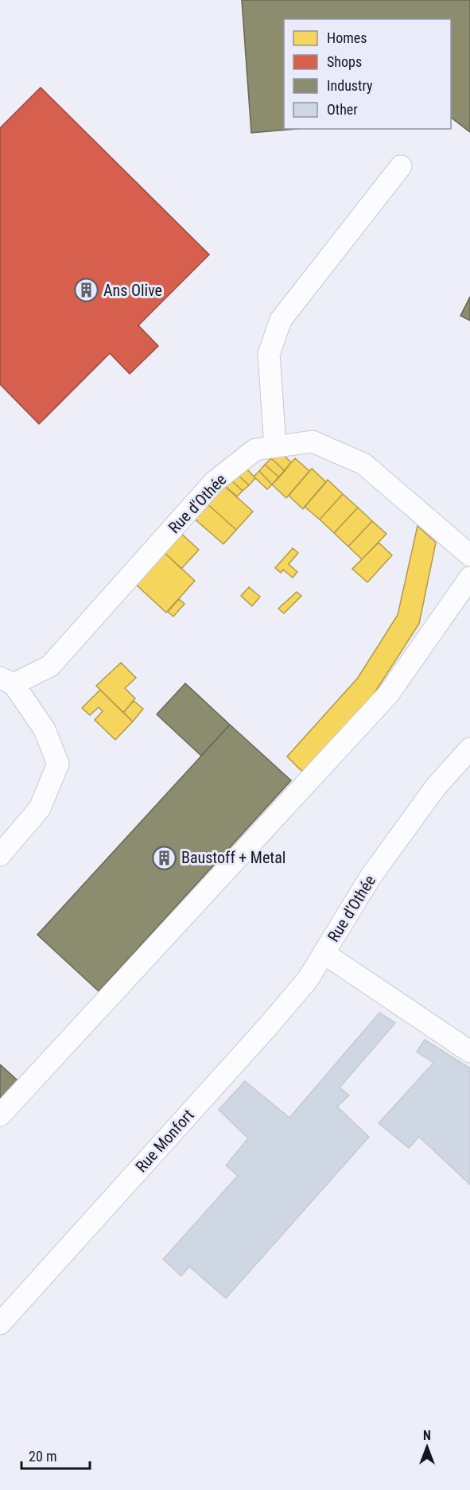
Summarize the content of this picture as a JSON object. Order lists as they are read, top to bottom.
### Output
{
  "streets": {
    "street": ["Rue d'Othée", "Rue Monfort"]
  },
  "crossings": [
    ["Rue d'Othée", "Rue Monfort"]
  ],
  "places": {
    "building": ["Ans Olive", "Baustoff + Metal"]
  },
  "legend": [
    "Homes",
    "Shops",
    "Industry",
    "Other"
  ],
  "scale_bar": "20 m",
  "north": "top"
}
